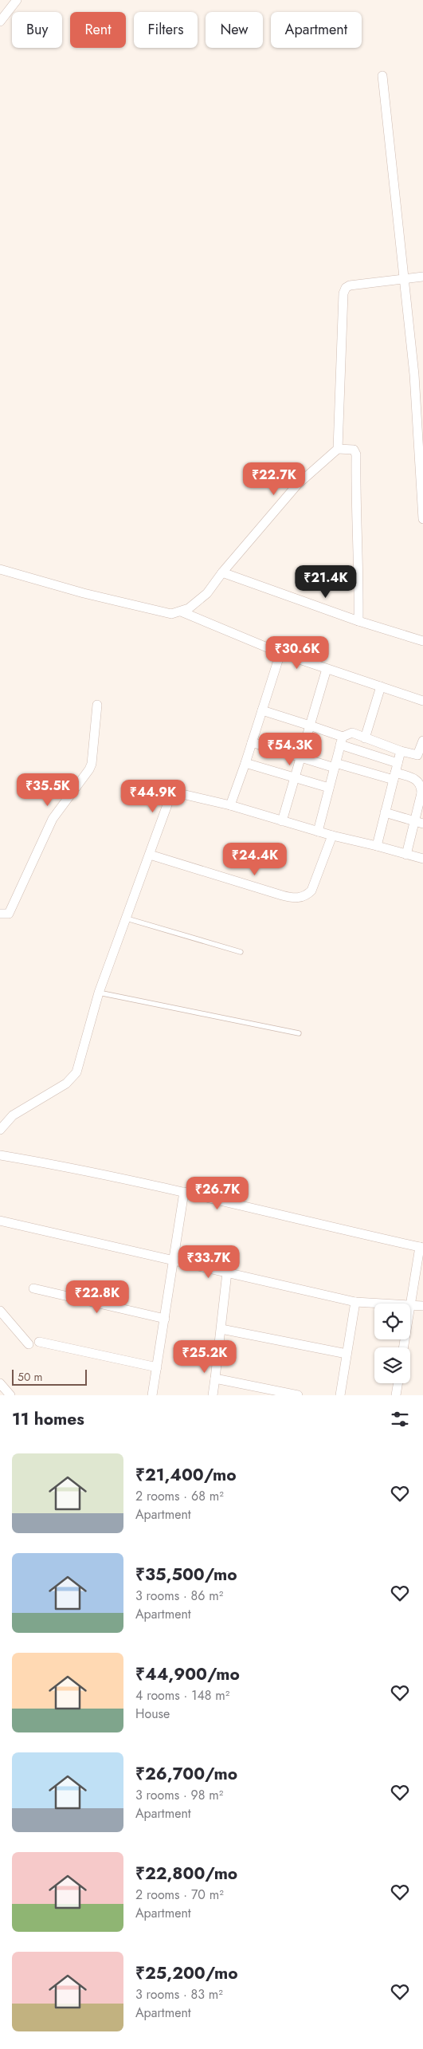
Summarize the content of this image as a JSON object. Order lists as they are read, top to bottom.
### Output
{
  "scale_bar": "50 m",
  "page": {
    "chip": [
      "Buy",
      "Rent",
      "Filters",
      "New",
      "Apartment"
    ],
    "price": [
      "₹22.7K",
      "₹21.4K",
      "₹30.6K",
      "₹54.3K",
      "₹35.5K",
      "₹44.9K",
      "₹24.4K",
      "₹26.7K",
      "₹33.7K",
      "₹22.8K",
      "₹25.2K"
    ],
    "scale": "50 m",
    "heading": "11 homes",
    "list": [
      {
        "name": "₹21,400/mo",
        "note": "2 rooms · 68 m² · Apartment"
      },
      {
        "name": "₹35,500/mo",
        "note": "3 rooms · 86 m² · Apartment"
      },
      {
        "name": "₹44,900/mo",
        "note": "4 rooms · 148 m² · House"
      },
      {
        "name": "₹26,700/mo",
        "note": "3 rooms · 98 m² · Apartment"
      },
      {
        "name": "₹22,800/mo",
        "note": "2 rooms · 70 m² · Apartment"
      },
      {
        "name": "₹25,200/mo",
        "note": "3 rooms · 83 m² · Apartment"
      }
    ]
  }
}
